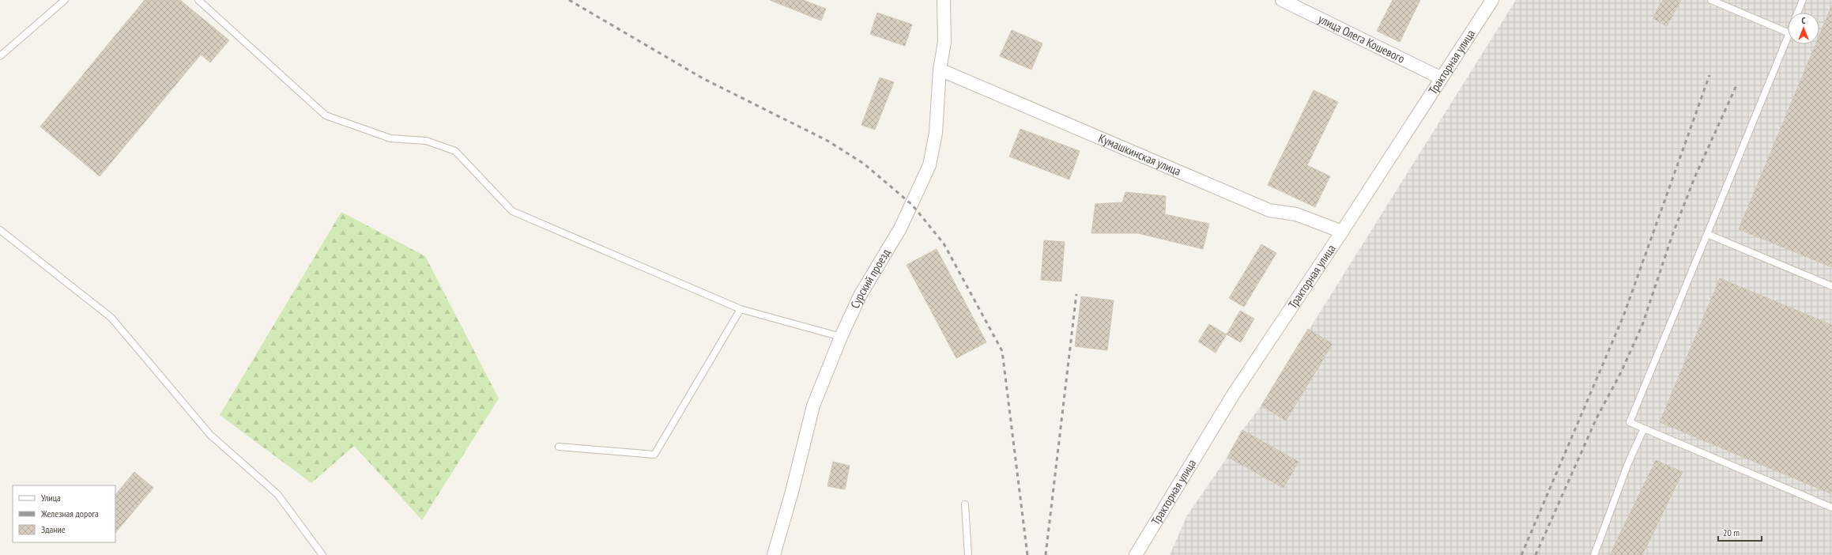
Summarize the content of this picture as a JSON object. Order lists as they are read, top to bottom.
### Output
{
  "streets": {
    "street": [
      "улица Олега Кошевого",
      "Тракторная улица",
      "Кумашкинская улица",
      "Сурский проезд"
    ]
  },
  "crossings": [
    ["улица Олега Кошевого", "Тракторная улица"],
    ["Тракторная улица", "Кумашкинская улица"],
    ["Кумашкинская улица", "Сурский проезд"]
  ],
  "legend": ["Улица", "Железная дорога", "Здание"],
  "scale_bar": "20 m",
  "north": "top"
}
